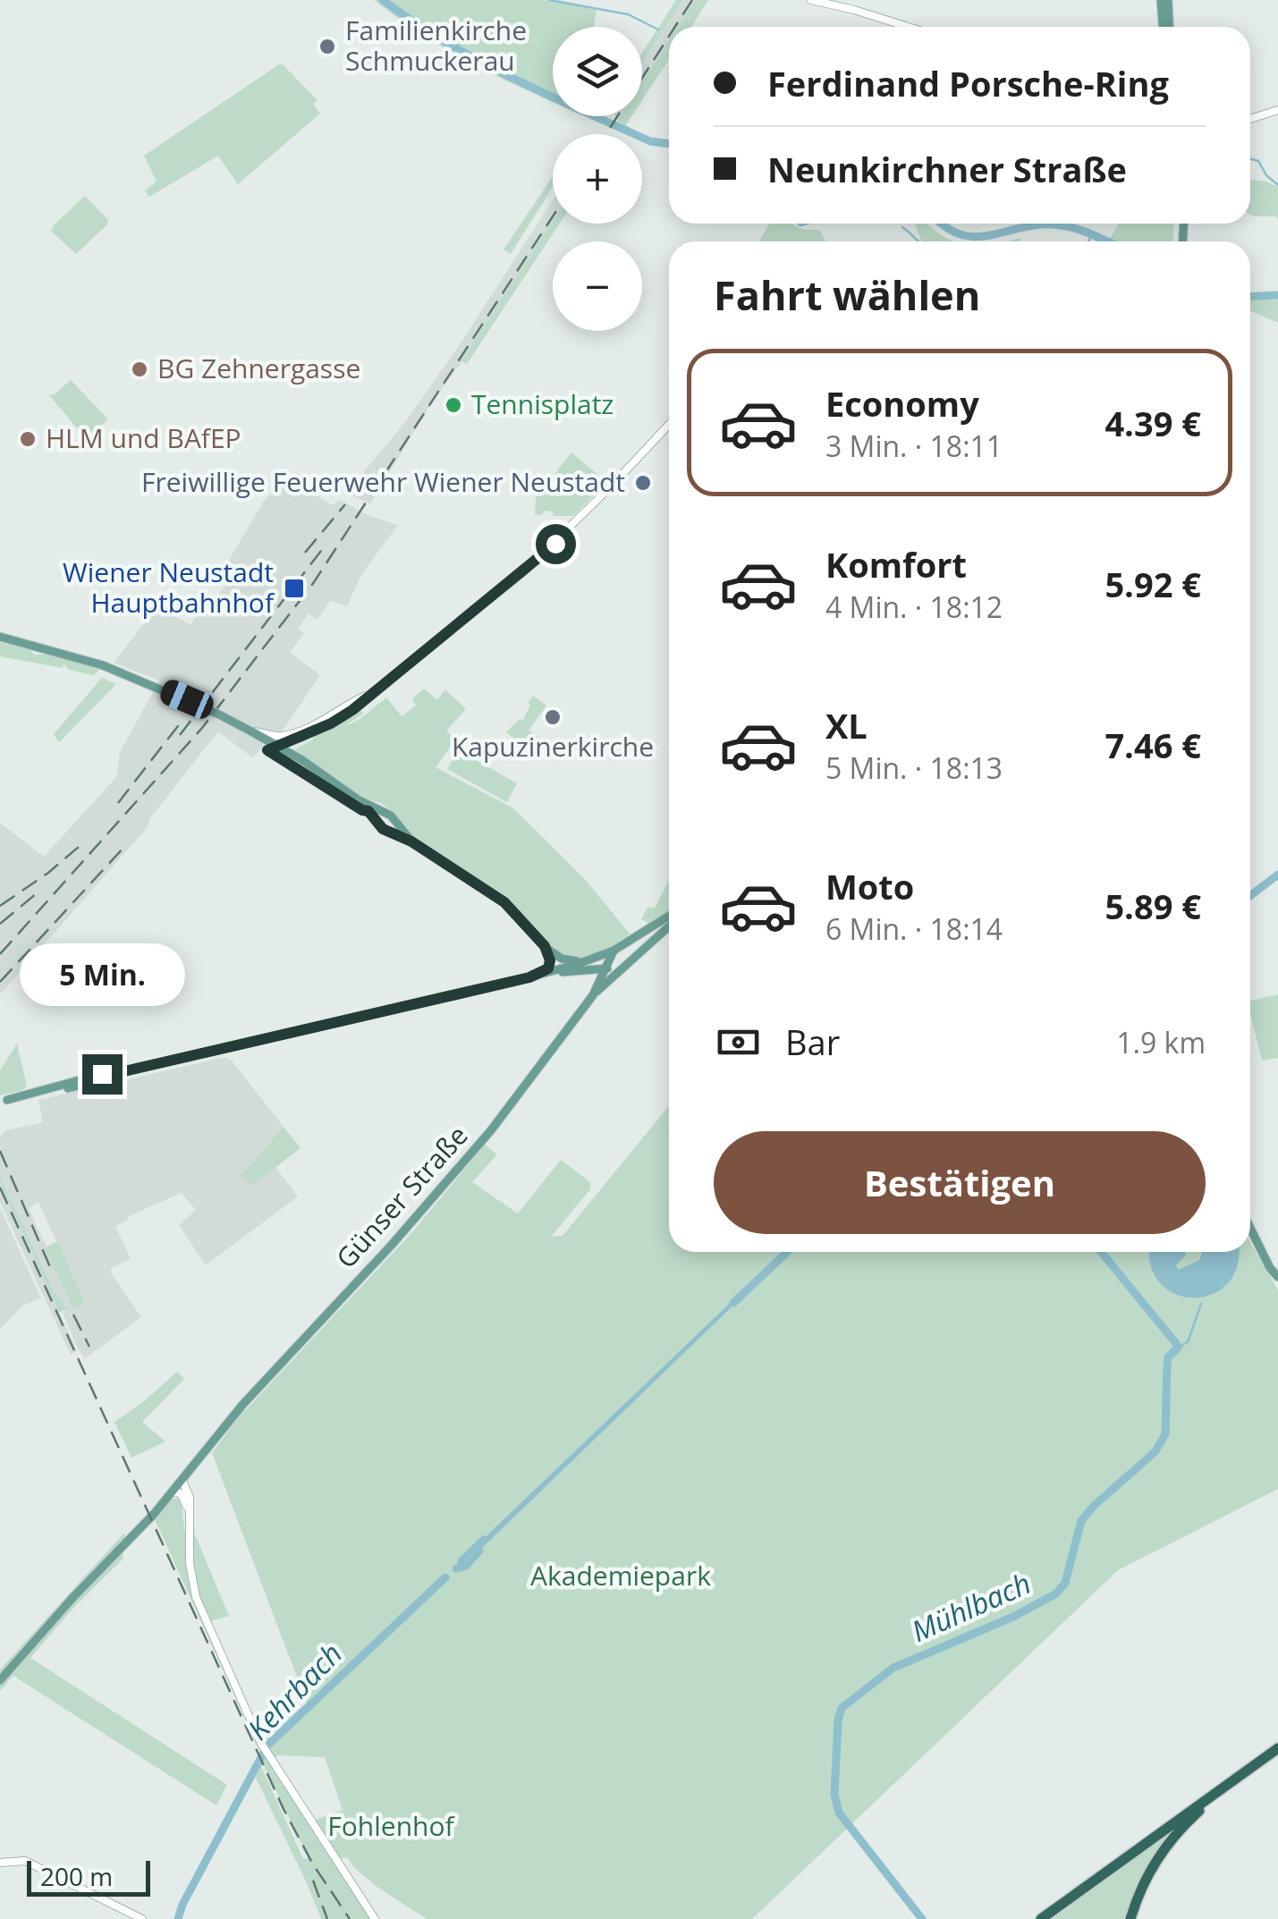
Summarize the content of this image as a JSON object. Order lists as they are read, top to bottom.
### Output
{
  "streets": {
    "main road": ["Günser Straße"]
  },
  "water": ["Mühlbach", "Kehrbach"],
  "parks": ["Akademiepark", "Fohlenhof"],
  "places": {
    "other": [
      "Familienkirche Schmuckerau",
      "BG Zehnergasse",
      "Tennisplatz",
      "HLM und BAfEP",
      "Freiwillige Feuerwehr Wiener Neustadt",
      "Kapuzinerkirche"
    ],
    "transit": ["Wiener Neustadt Hauptbahnhof"]
  },
  "scale_bar": "200 m",
  "page": {
    "map_buttons": ["+", "−"],
    "banner": ["Ferdinand Porsche-Ring", "Neunkirchner Straße"],
    "heading": "Fahrt wählen",
    "list": [
      {
        "name": "Economy",
        "note": "3 Min. · 18:11",
        "value": "4.39 €"
      },
      {
        "name": "Komfort",
        "note": "4 Min. · 18:12",
        "value": "5.92 €"
      },
      {
        "name": "XL",
        "note": "5 Min. · 18:13",
        "value": "7.46 €"
      },
      {
        "name": "Moto",
        "note": "6 Min. · 18:14",
        "value": "5.89 €"
      }
    ],
    "bubble": "5 Min.",
    "pay": ["Bar", "1.9 km"],
    "buttons": "Bestätigen",
    "scale": "200 m"
  }
}
